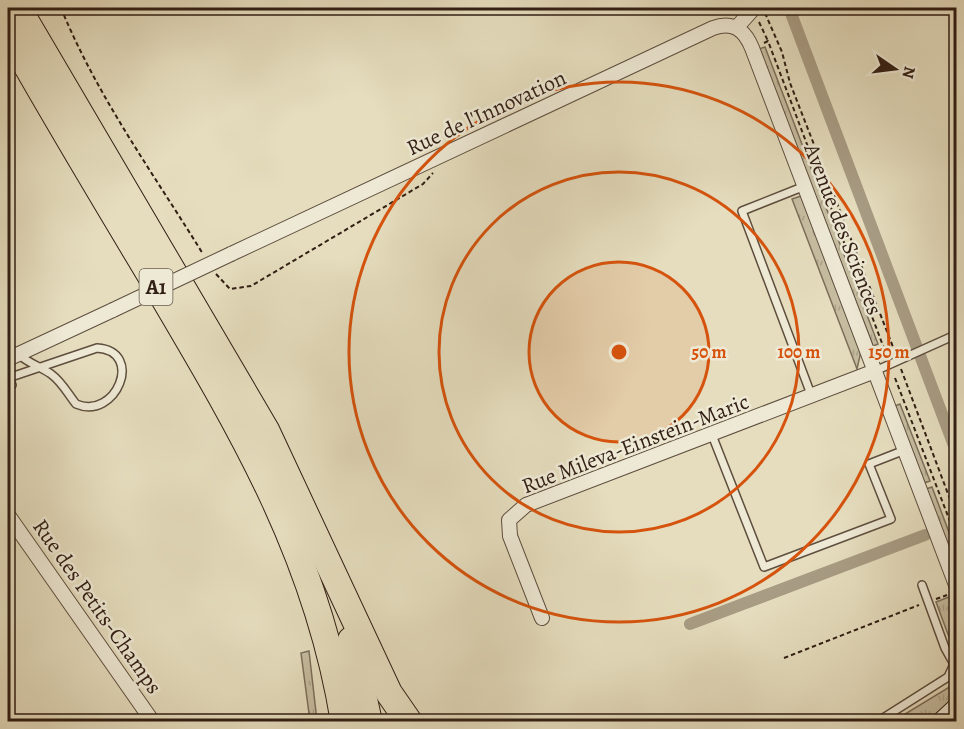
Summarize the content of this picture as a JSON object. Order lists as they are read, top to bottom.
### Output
{
  "streets": {
    "highway": ["A1"],
    "street": [
      "Rue de l'Innovation",
      "Avenue des Sciences",
      "Rue Mileva-Einstein-Maric",
      "Rue des Petits-Champs"
    ]
  },
  "crossings": [
    ["Rue de l'Innovation", "Avenue des Sciences"],
    ["Avenue des Sciences", "Rue Mileva-Einstein-Maric"]
  ],
  "north": "right",
  "rings": ["50 m", "100 m", "150 m"]
}
